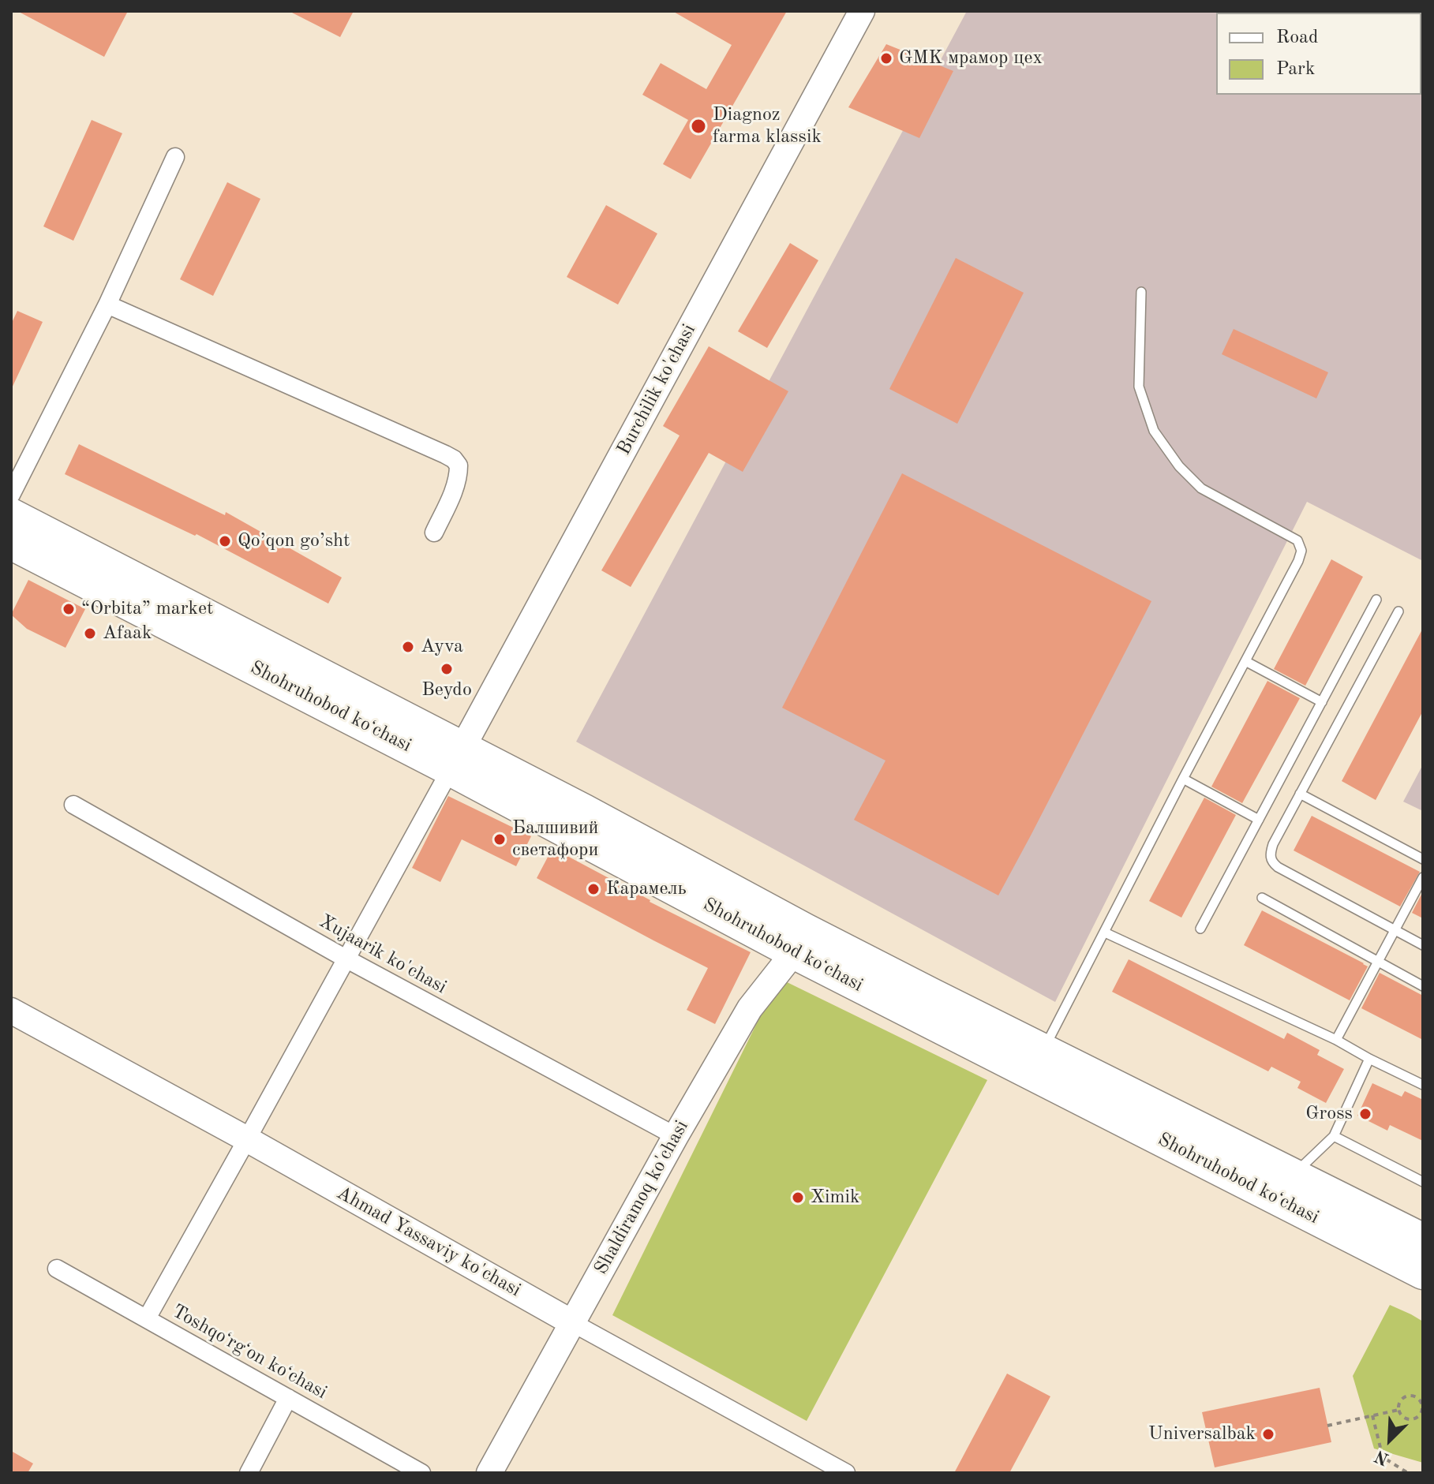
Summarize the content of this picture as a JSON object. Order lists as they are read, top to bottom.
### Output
{
  "streets": {
    "highway": ["Shohruhobod koʻchasi"],
    "street": [
      "Burchilik ko'chasi",
      "Xujaarik ko'chasi",
      "Shaldiramoq ko'chasi",
      "Ahmad Yassaviy ko'chasi",
      "Toshqoʻrgʻon koʻchasi"
    ]
  },
  "crossings": [
    ["Burchilik ko'chasi", "Shohruhobod koʻchasi"],
    ["Shohruhobod koʻchasi", "Shaldiramoq ko'chasi"],
    ["Xujaarik ko'chasi", "Shaldiramoq ko'chasi"],
    ["Shaldiramoq ko'chasi", "Ahmad Yassaviy ko'chasi"]
  ],
  "places": [
    "GMK мрамор цех",
    "Diagnoz farma klassik",
    "Qo’qon go’sht",
    "“Orbita” market",
    "Afaak",
    "Ayva",
    "Beydo",
    "Балшивий светафори",
    "Карамель",
    "Gross",
    "Ximik",
    "Universalbak"
  ],
  "legend": ["Road", "Park"],
  "north": "bottom left"
}
